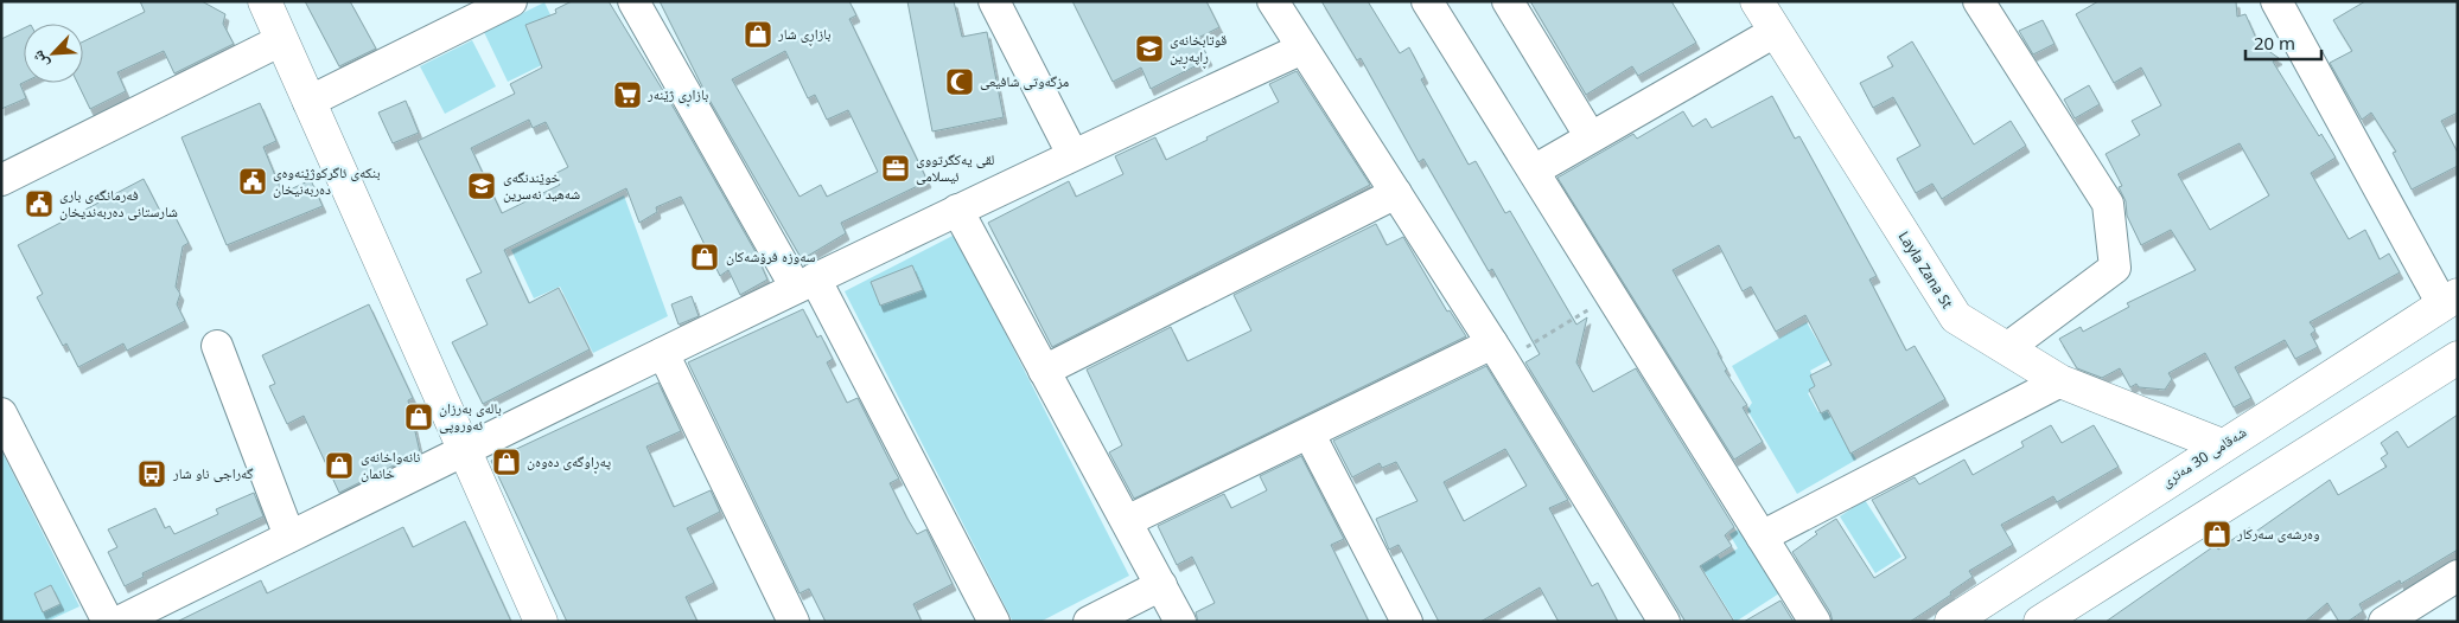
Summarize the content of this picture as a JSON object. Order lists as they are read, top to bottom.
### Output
{
  "streets": {
    "street": ["Layla Zana St", "شەقامی 30 مەتری"]
  },
  "crossings": [
    ["Layla Zana St", "شەقامی 30 مەتری"]
  ],
  "places": {
    "shop": [
      "بازاڕی شار",
      "سەوزە فرۆشەکان",
      "بالەی بەرزان ئەوروپی",
      "پەڕاوگەی دەوەن",
      "نانەواخانەی خانمان",
      "وەرشەی سەرکار"
    ],
    "school or university": ["قوتابخانەی ڕاپەڕین", "خوێندنگەی شەهید نەسرین"],
    "mosque": ["مزگەوتی شافیعی"],
    "supermarket": ["بازاڕی ژێنەر"],
    "office": ["لقی یەکگرتووی ئیسلامی"],
    "public building": ["بنکەی ئاگرکوژێنەوەی دەربەنیخان", "فەرمانگەی باری شارستانی دەربەندیخان"],
    "bus stop": ["گەراجی ناو شار"]
  },
  "scale_bar": "20 m",
  "north": "bottom left"
}
